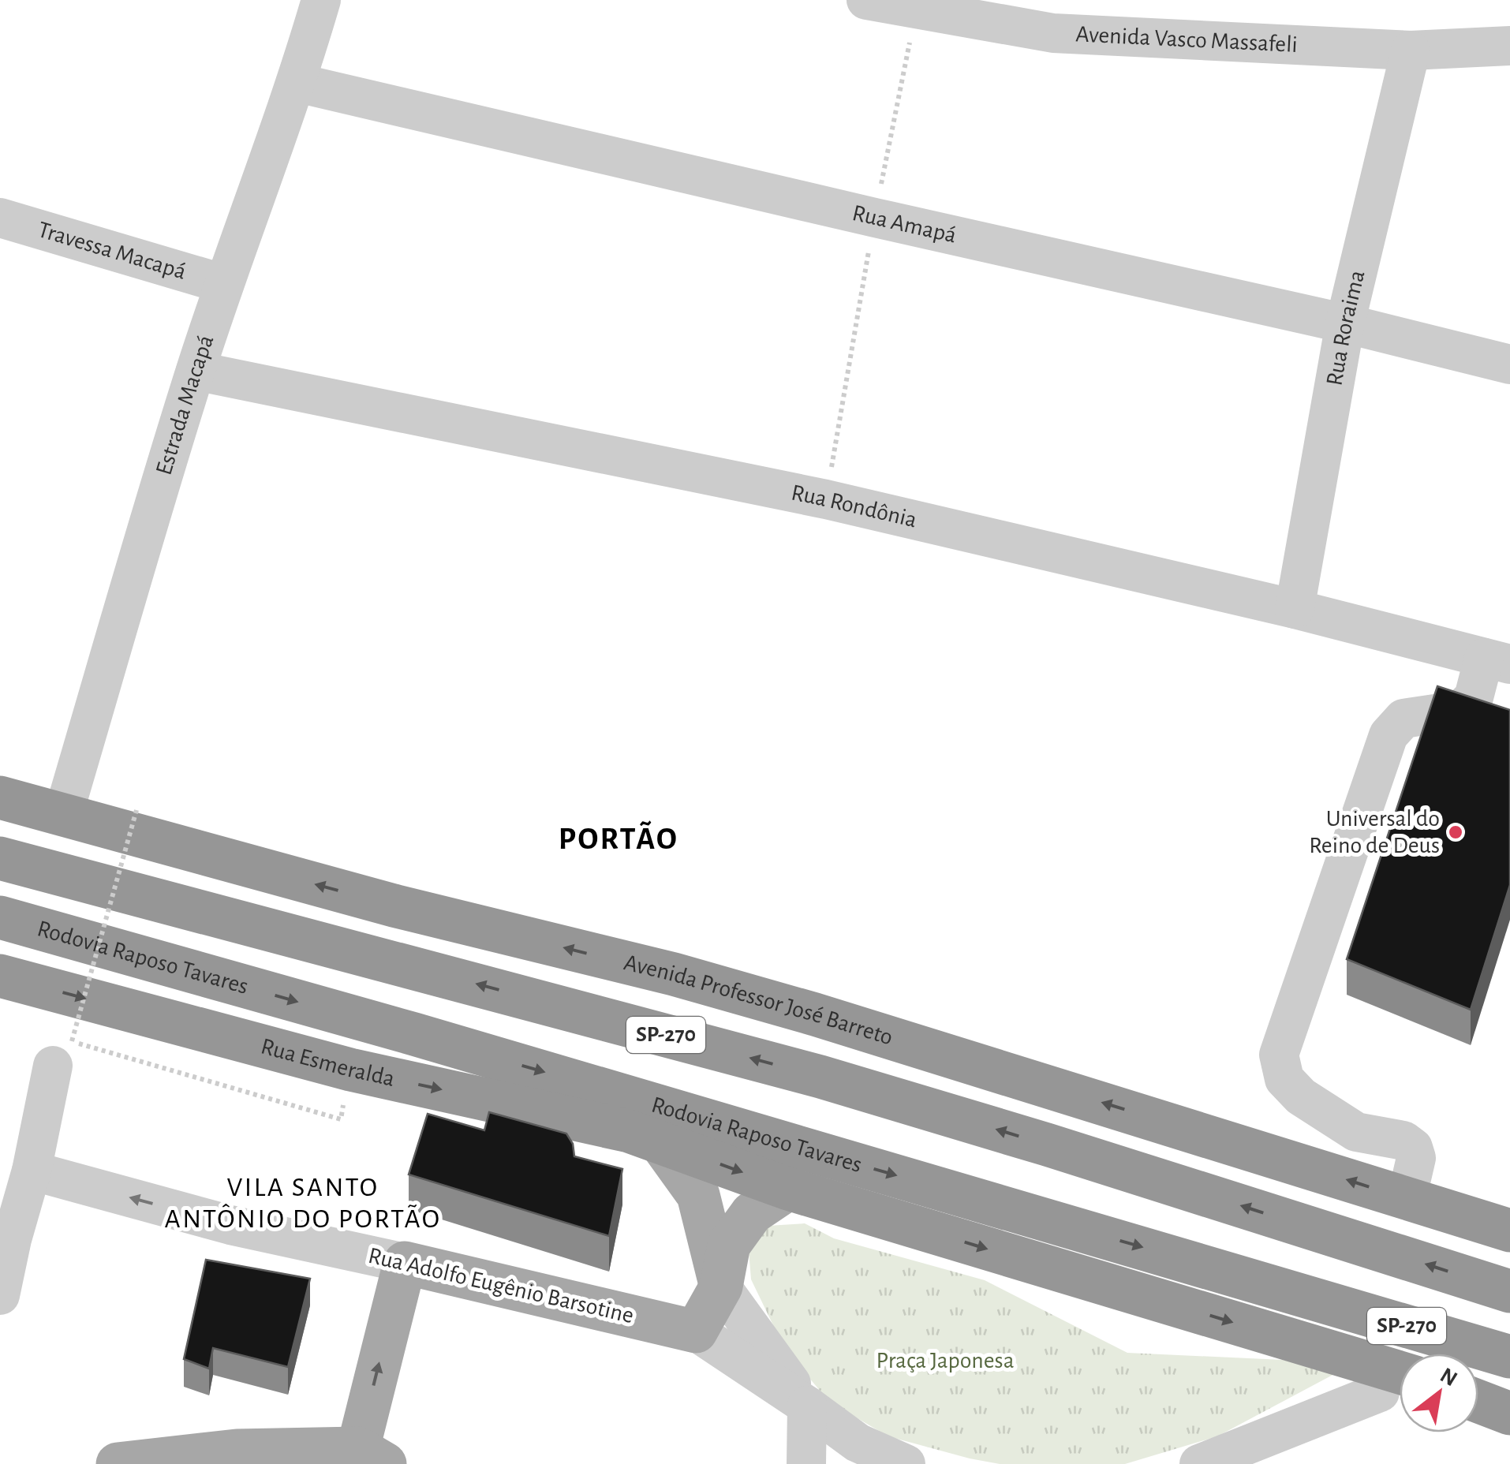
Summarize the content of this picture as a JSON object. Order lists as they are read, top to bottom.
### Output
{
  "streets": {
    "highway": [
      "Rodovia Raposo Tavares",
      "Avenida Professor José Barreto",
      "SP-270",
      "Rua Esmeralda"
    ],
    "main road": ["Rua Adolfo Eugênio Barsotine"],
    "street": [
      "Avenida Vasco Massafeli",
      "Rua Amapá",
      "Travessa Macapá",
      "Rua Roraima",
      "Estrada Macapá",
      "Rua Rondônia"
    ]
  },
  "crossings": [
    ["Avenida Vasco Massafeli", "Rua Roraima"],
    ["Rua Amapá", "Rua Roraima"],
    ["Rua Amapá", "Estrada Macapá"],
    ["Travessa Macapá", "Estrada Macapá"],
    ["Rua Roraima", "Rua Rondônia"],
    ["Estrada Macapá", "Rua Rondônia"],
    ["Estrada Macapá", "Avenida Professor José Barreto"]
  ],
  "one_way": ["Rua Adolfo Eugênio Barsotine"],
  "districts": ["PORTÃO", "VILA SANTO ANTÔNIO DO PORTÃO"],
  "parks": ["Praça Japonesa"],
  "places": ["Universal do Reino de Deus"],
  "north": "top right"
}
